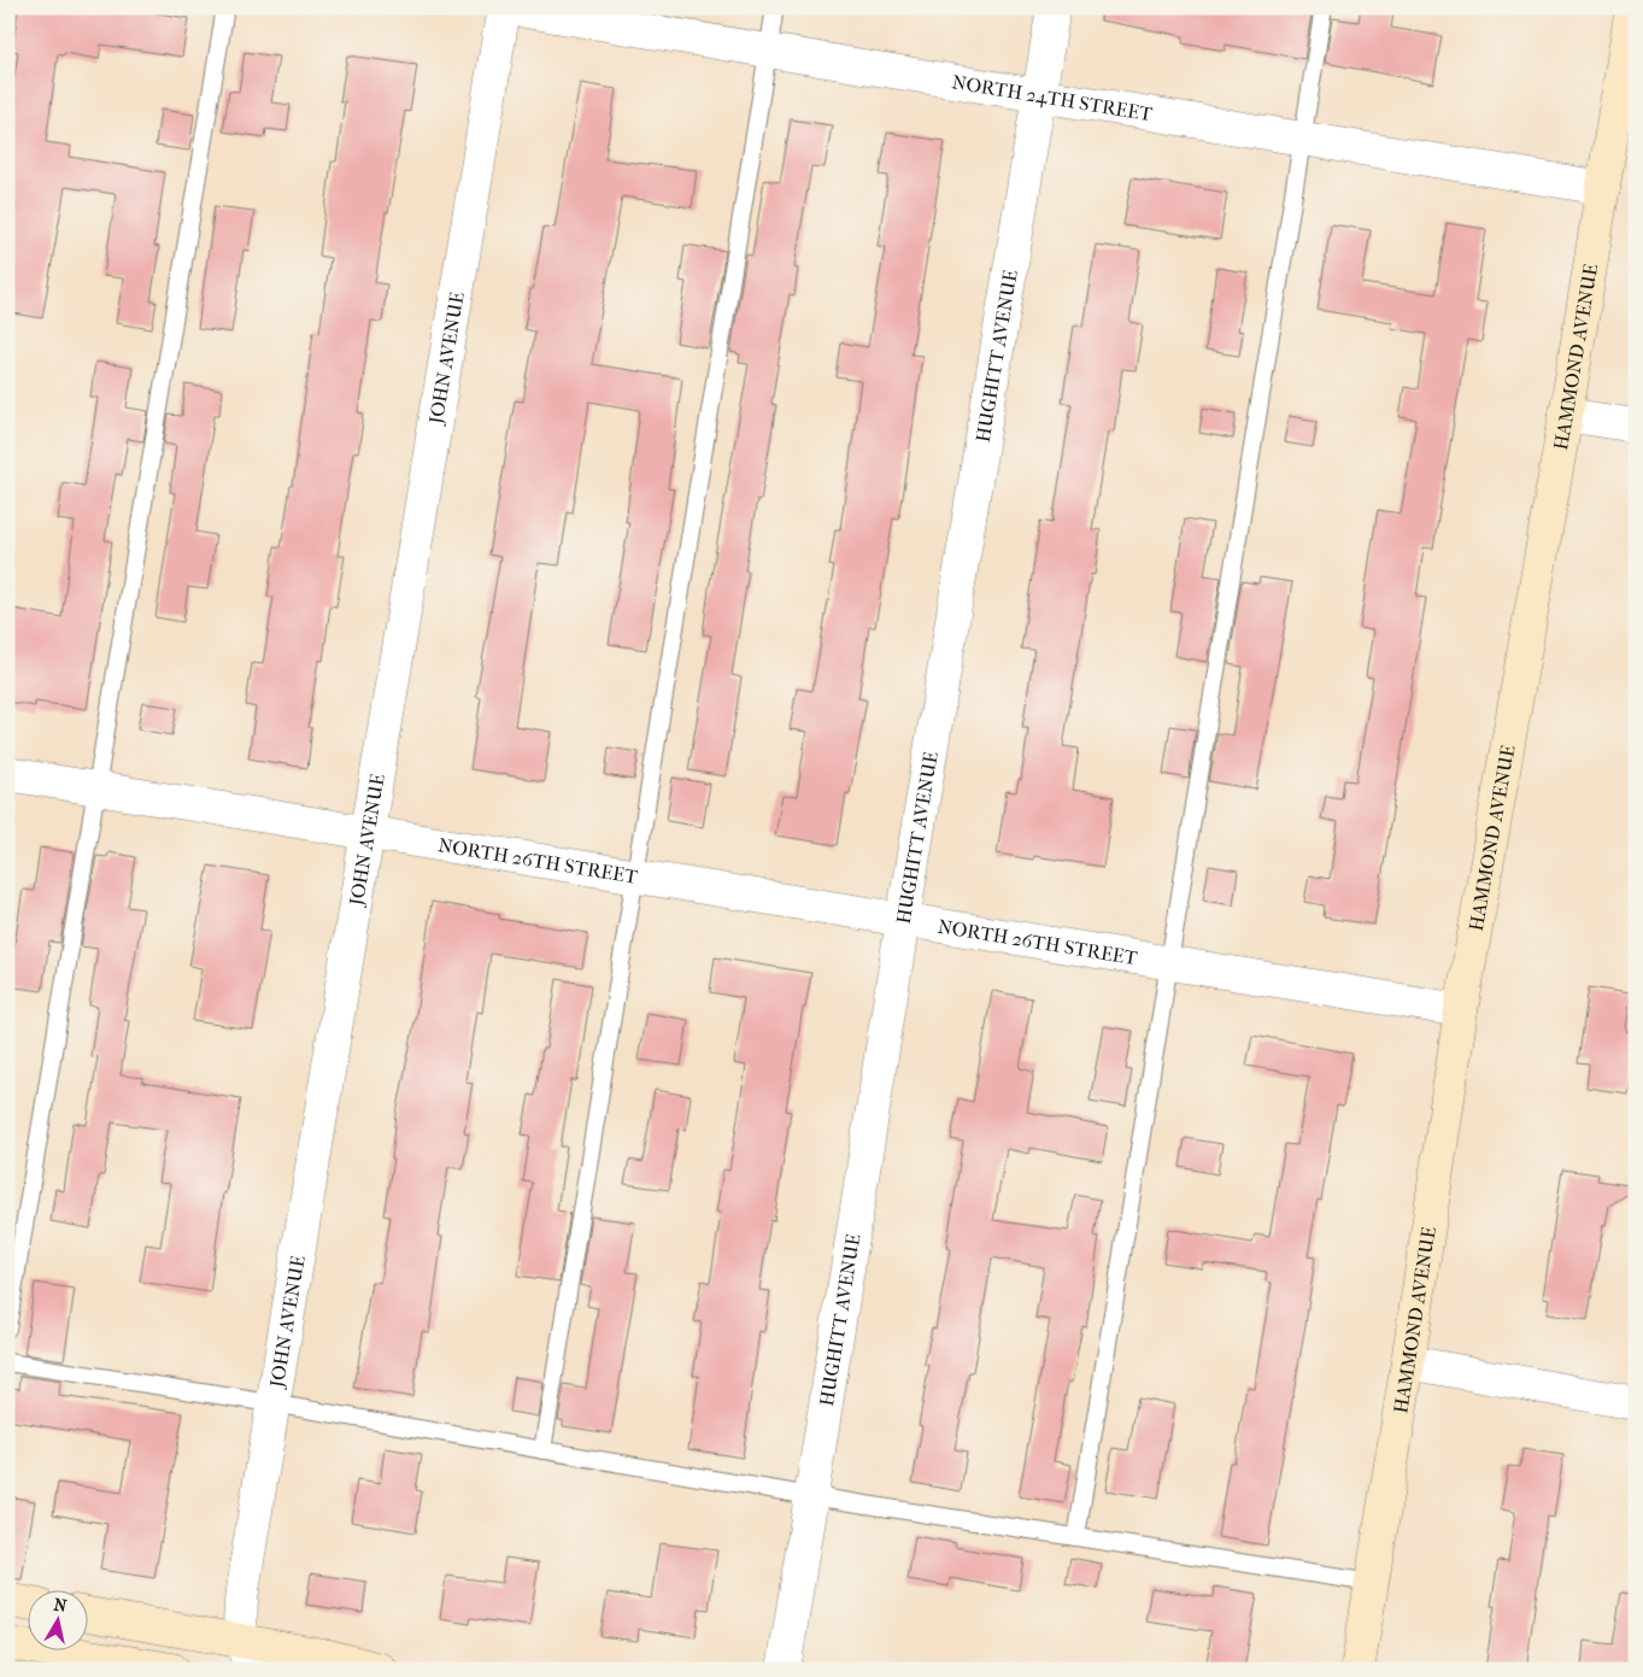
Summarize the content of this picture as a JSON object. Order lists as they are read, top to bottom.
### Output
{
  "streets": {
    "street": [
      "NORTH 24TH STREET",
      "HUGHITT AVENUE",
      "HAMMOND AVENUE",
      "JOHN AVENUE",
      "NORTH 26TH STREET"
    ]
  },
  "crossings": [
    ["NORTH 24TH STREET", "HUGHITT AVENUE"],
    ["NORTH 24TH STREET", "HAMMOND AVENUE"],
    ["NORTH 24TH STREET", "JOHN AVENUE"],
    ["HUGHITT AVENUE", "NORTH 26TH STREET"],
    ["HAMMOND AVENUE", "NORTH 26TH STREET"],
    ["JOHN AVENUE", "NORTH 26TH STREET"]
  ],
  "north": "top"
}
